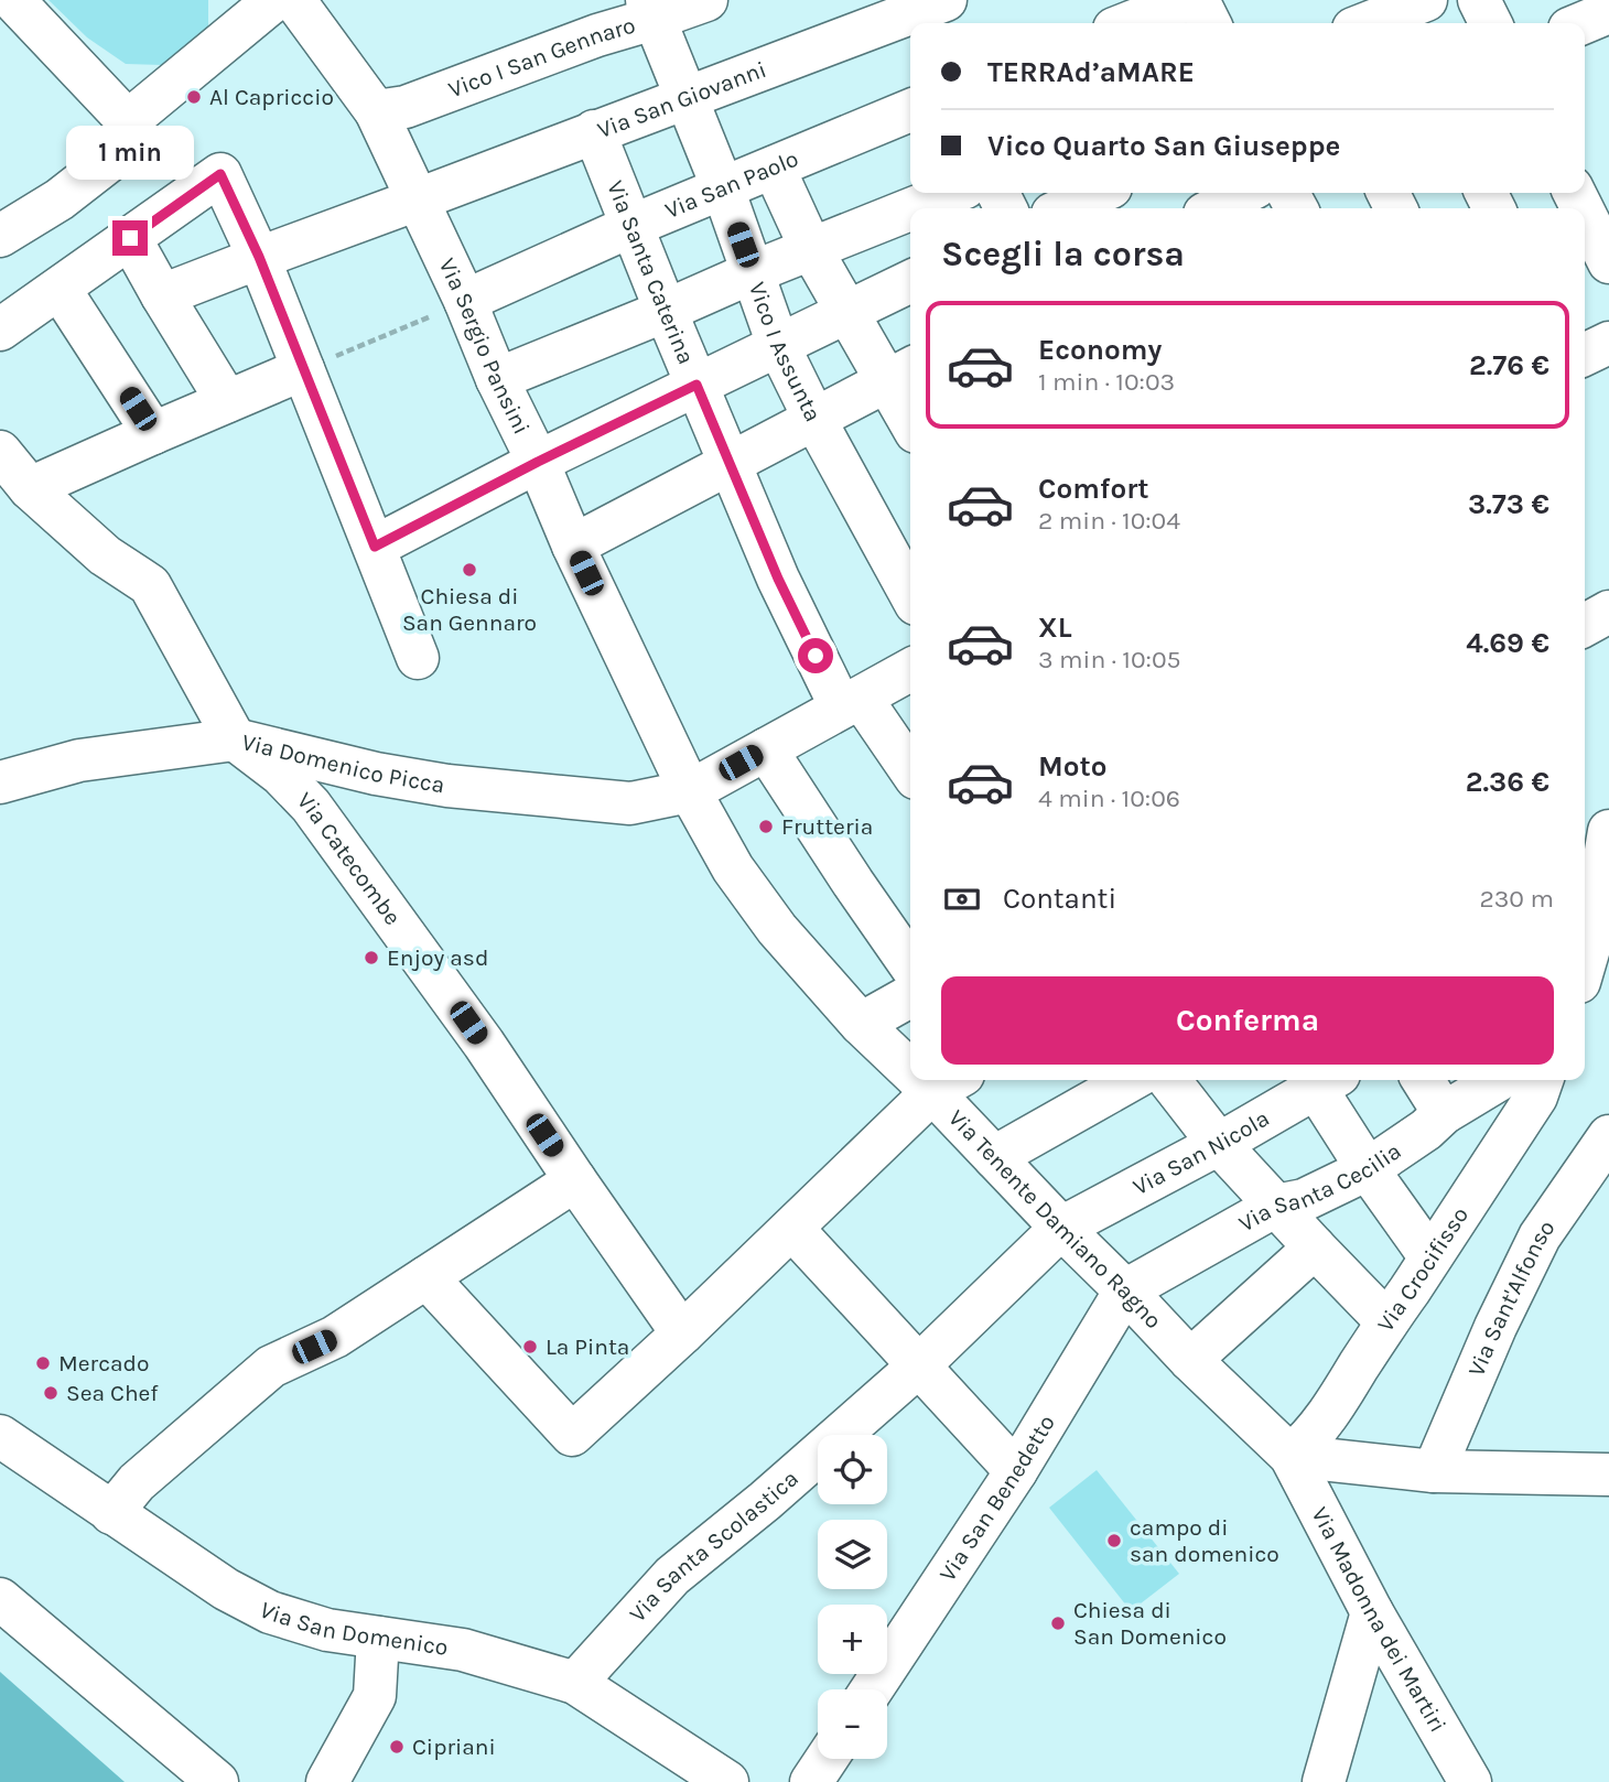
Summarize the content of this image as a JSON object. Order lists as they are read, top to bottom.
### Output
{
  "streets": {
    "street": [
      "Vico I San Gennaro",
      "Via San Giovanni",
      "Via San Paolo",
      "Via Santa Caterina",
      "Via Sergio Pansini",
      "Vico I Assunta",
      "Via Domenico Picca",
      "Via Catecombe",
      "Via San Nicola",
      "Via Santa Cecilia",
      "Via Tenente Damiano Ragno",
      "Via Crocifisso",
      "Via Sant'Alfonso",
      "Via San Benedetto",
      "Via Santa Scolastica",
      "Via Madonna dei Martiri",
      "Via San Domenico"
    ]
  },
  "crossings": [
    ["Vico I San Gennaro", "Via Sergio Pansini"],
    ["Vico I San Gennaro", "Vico I Assunta"],
    ["Via San Giovanni", "Via Santa Caterina"],
    ["Via San Giovanni", "Via Sergio Pansini"],
    ["Via San Giovanni", "Vico I Assunta"],
    ["Via San Paolo", "Via Santa Caterina"],
    ["Via San Paolo", "Via Sergio Pansini"],
    ["Via San Paolo", "Vico I Assunta"],
    ["Via Santa Caterina", "Via Domenico Picca"],
    ["Via Sergio Pansini", "Via Domenico Picca"],
    ["Via Sergio Pansini", "Via Tenente Damiano Ragno"],
    ["Via Domenico Picca", "Via Catecombe"],
    ["Via Domenico Picca", "Via Tenente Damiano Ragno"],
    ["Via San Nicola", "Via Tenente Damiano Ragno"],
    ["Via San Nicola", "Via Santa Scolastica"],
    ["Via Santa Cecilia", "Via Tenente Damiano Ragno"],
    ["Via Santa Cecilia", "Via San Benedetto"],
    ["Via Tenente Damiano Ragno", "Via Crocifisso"],
    ["Via Tenente Damiano Ragno", "Via San Benedetto"],
    ["Via Tenente Damiano Ragno", "Via Santa Scolastica"],
    ["Via Tenente Damiano Ragno", "Via Madonna dei Martiri"],
    ["Via Crocifisso", "Via Madonna dei Martiri"],
    ["Via Santa Scolastica", "Via San Domenico"]
  ],
  "places": [
    "Al Capriccio",
    "Chiesa di San Gennaro",
    "Frutteria",
    "Enjoy asd",
    "La Pinta",
    "Mercado",
    "Sea Chef",
    "campo di san domenico",
    "Chiesa di San Domenico",
    "Cipriani"
  ],
  "page": {
    "banner": ["TERRAd’aMARE", "Vico Quarto San Giuseppe"],
    "bubble": "1 min",
    "heading": "Scegli la corsa",
    "list": [
      {
        "name": "Economy",
        "note": "1 min · 10:03",
        "value": "2.76 €"
      },
      {
        "name": "Comfort",
        "note": "2 min · 10:04",
        "value": "3.73 €"
      },
      {
        "name": "XL",
        "note": "3 min · 10:05",
        "value": "4.69 €"
      },
      {
        "name": "Moto",
        "note": "4 min · 10:06",
        "value": "2.36 €"
      }
    ],
    "pay": ["Contanti", "230 m"],
    "buttons": "Conferma",
    "map_buttons": ["+", "−"]
  }
}
